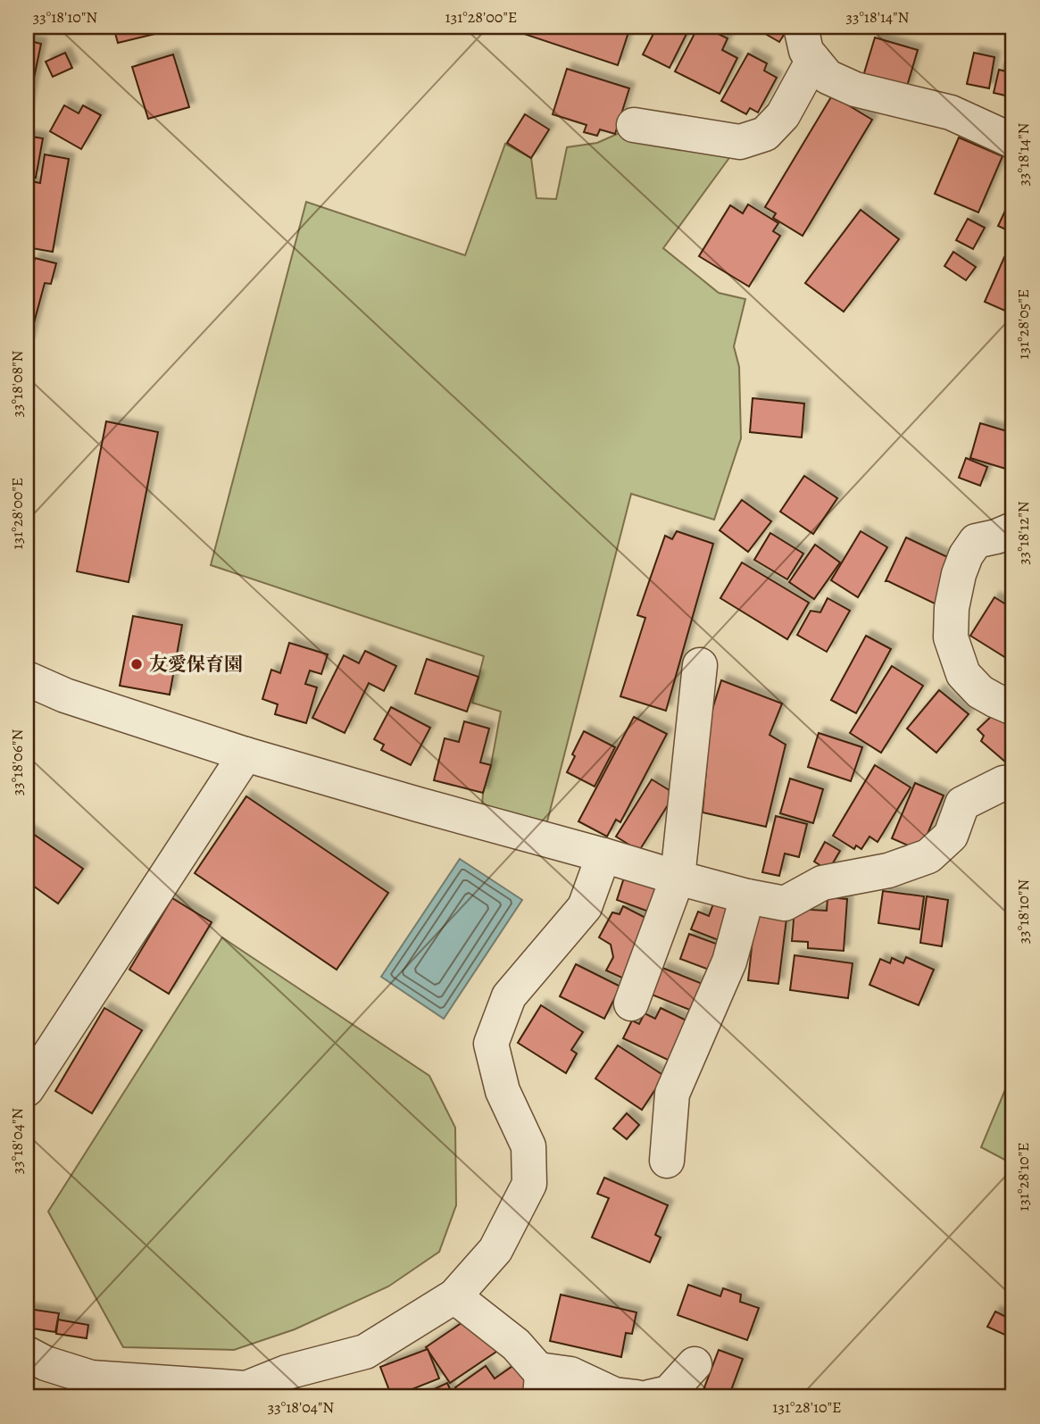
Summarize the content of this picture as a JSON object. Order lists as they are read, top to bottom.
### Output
{
  "places": ["友愛保育園"],
  "coordinates": [
    "33°18'10\"N",
    "131°28'00\"E",
    "33°18'14\"N",
    "131°28'05\"E",
    "33°18'08\"N",
    "33°18'12\"N",
    "33°18'06\"N",
    "33°18'04\"N",
    "131°28'10\"E"
  ]
}
